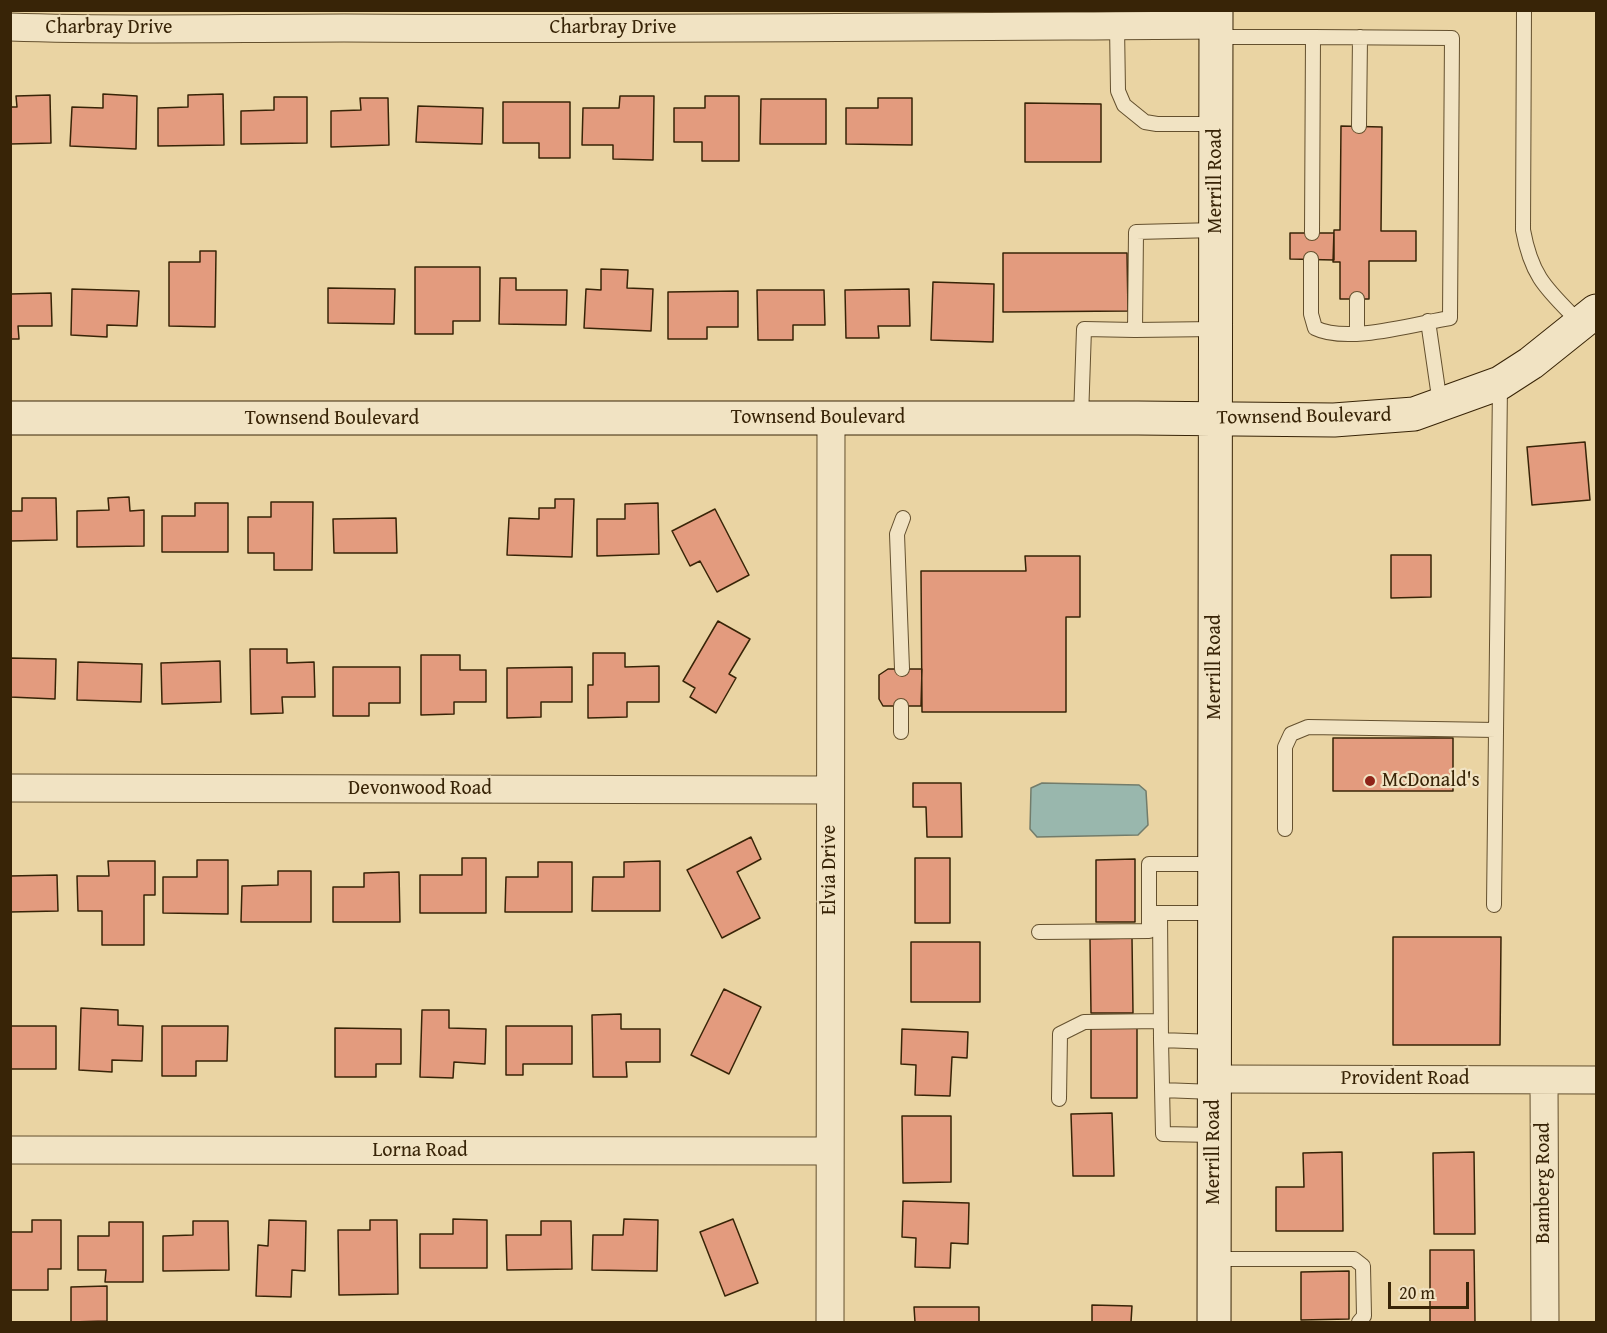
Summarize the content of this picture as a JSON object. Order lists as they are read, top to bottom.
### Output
{
  "streets": {
    "street": [
      "Charbray Drive",
      "Merrill Road",
      "Townsend Boulevard",
      "Devonwood Road",
      "Elvia Drive",
      "Provident Road",
      "Lorna Road",
      "Bamberg Road"
    ]
  },
  "crossings": [
    ["Charbray Drive", "Merrill Road"],
    ["Merrill Road", "Townsend Boulevard"],
    ["Merrill Road", "Provident Road"],
    ["Townsend Boulevard", "Elvia Drive"],
    ["Devonwood Road", "Elvia Drive"],
    ["Elvia Drive", "Lorna Road"],
    ["Provident Road", "Bamberg Road"]
  ],
  "places": ["McDonald's"],
  "scale_bar": "20 m"
}
